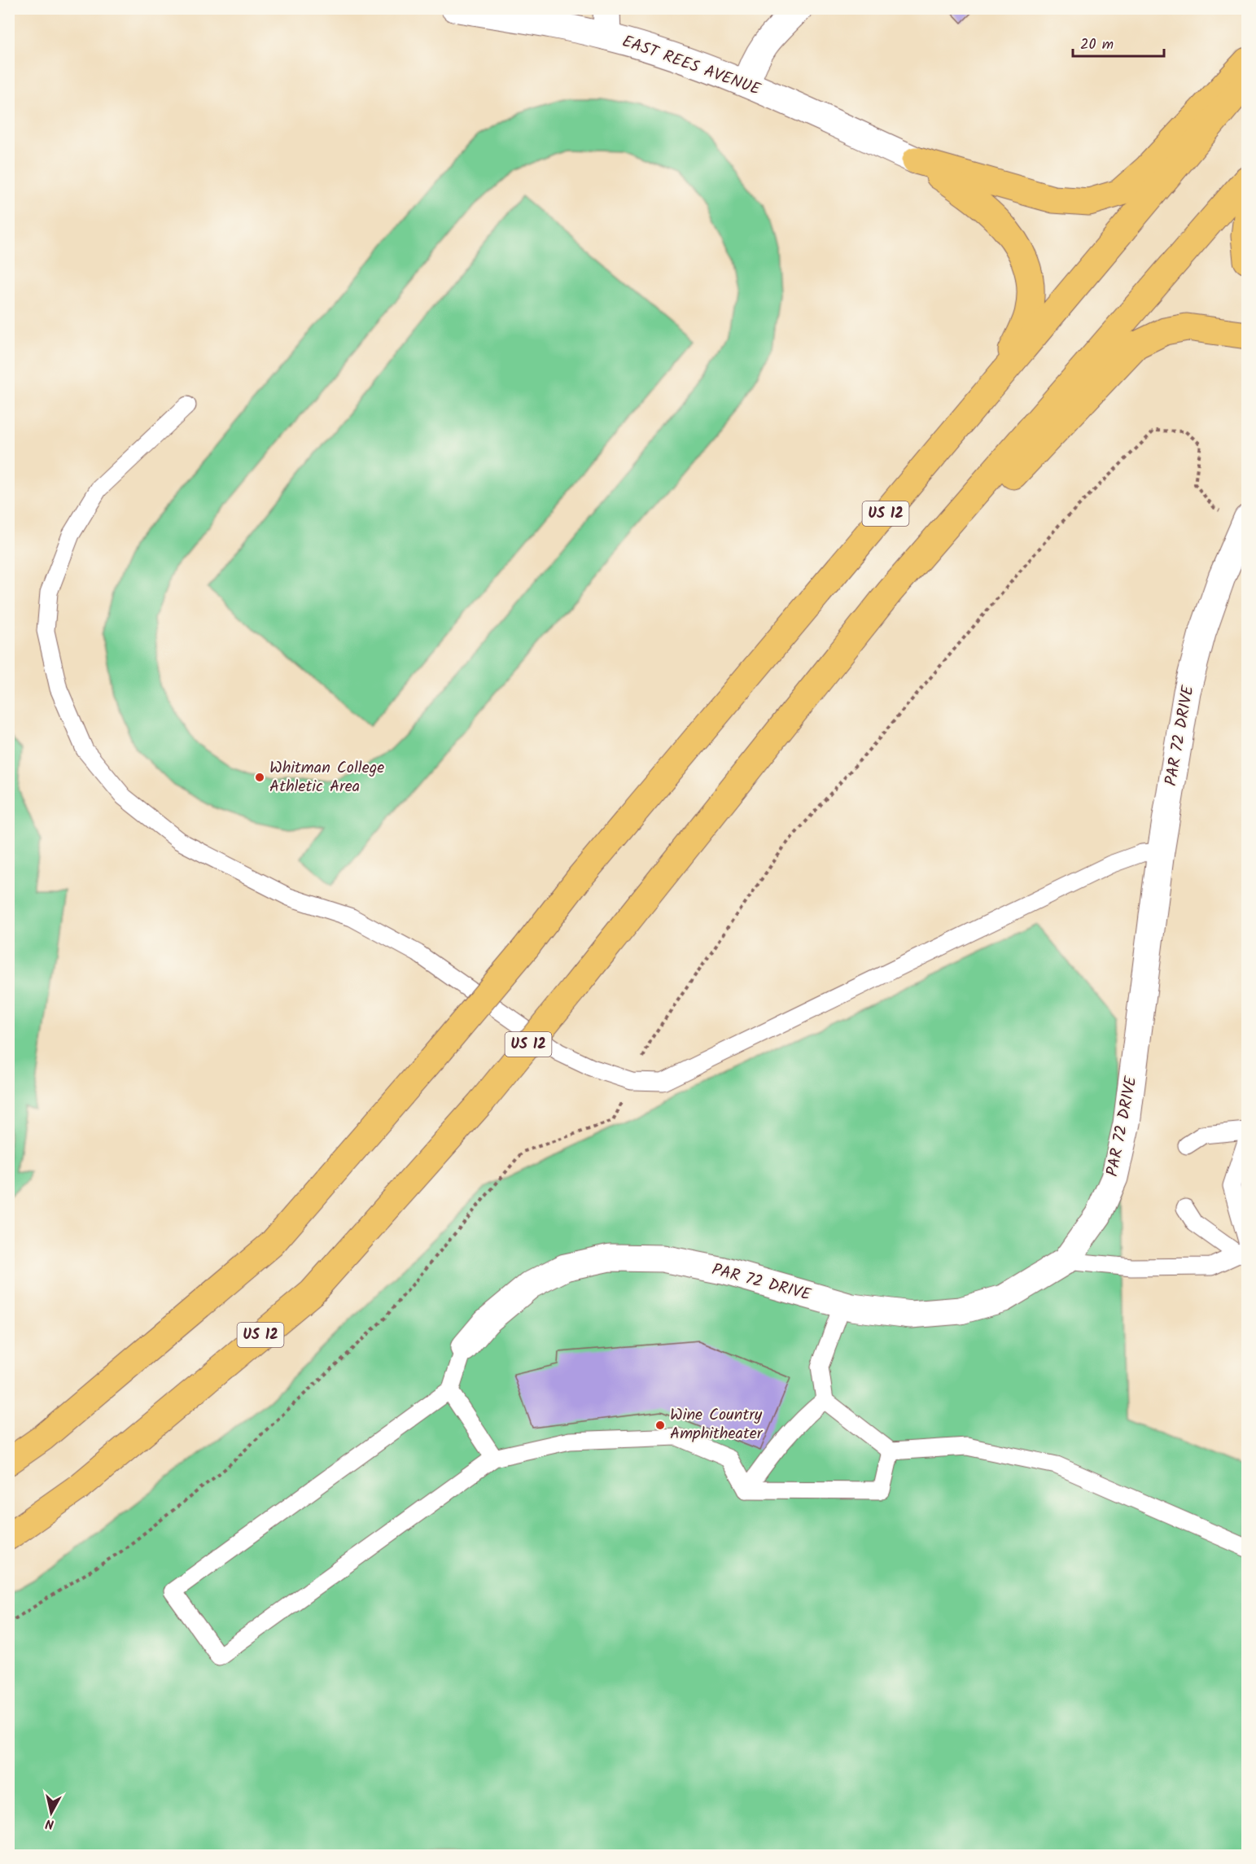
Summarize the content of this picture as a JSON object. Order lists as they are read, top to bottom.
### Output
{
  "streets": {
    "highway": ["US 12"],
    "street": ["EAST REES AVENUE", "PAR 72 DRIVE"]
  },
  "places": ["Whitman College Athletic Area", "Wine Country Amphitheater"],
  "scale_bar": "20 m",
  "north": "bottom"
}
